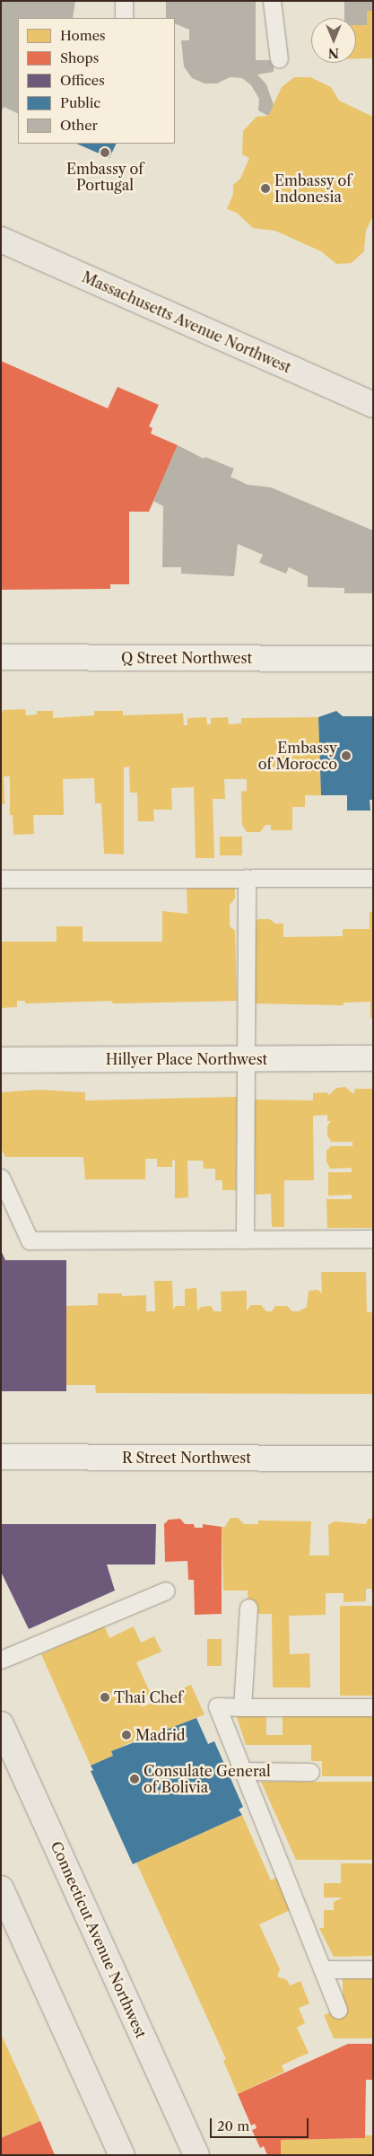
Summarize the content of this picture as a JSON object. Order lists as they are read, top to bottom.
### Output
{
  "streets": {
    "main road": [
      "Massachusetts Avenue Northwest",
      "Q Street Northwest",
      "Hillyer Place Northwest",
      "R Street Northwest",
      "Connecticut Avenue Northwest"
    ]
  },
  "places": [
    "Embassy of Portugal",
    "Embassy of Indonesia",
    "Embassy of Morocco",
    "Thai Chef",
    "Madrid",
    "Consulate General of Bolivia"
  ],
  "legend": [
    "Homes",
    "Shops",
    "Offices",
    "Public",
    "Other"
  ],
  "scale_bar": "20 m",
  "north": "bottom"
}
